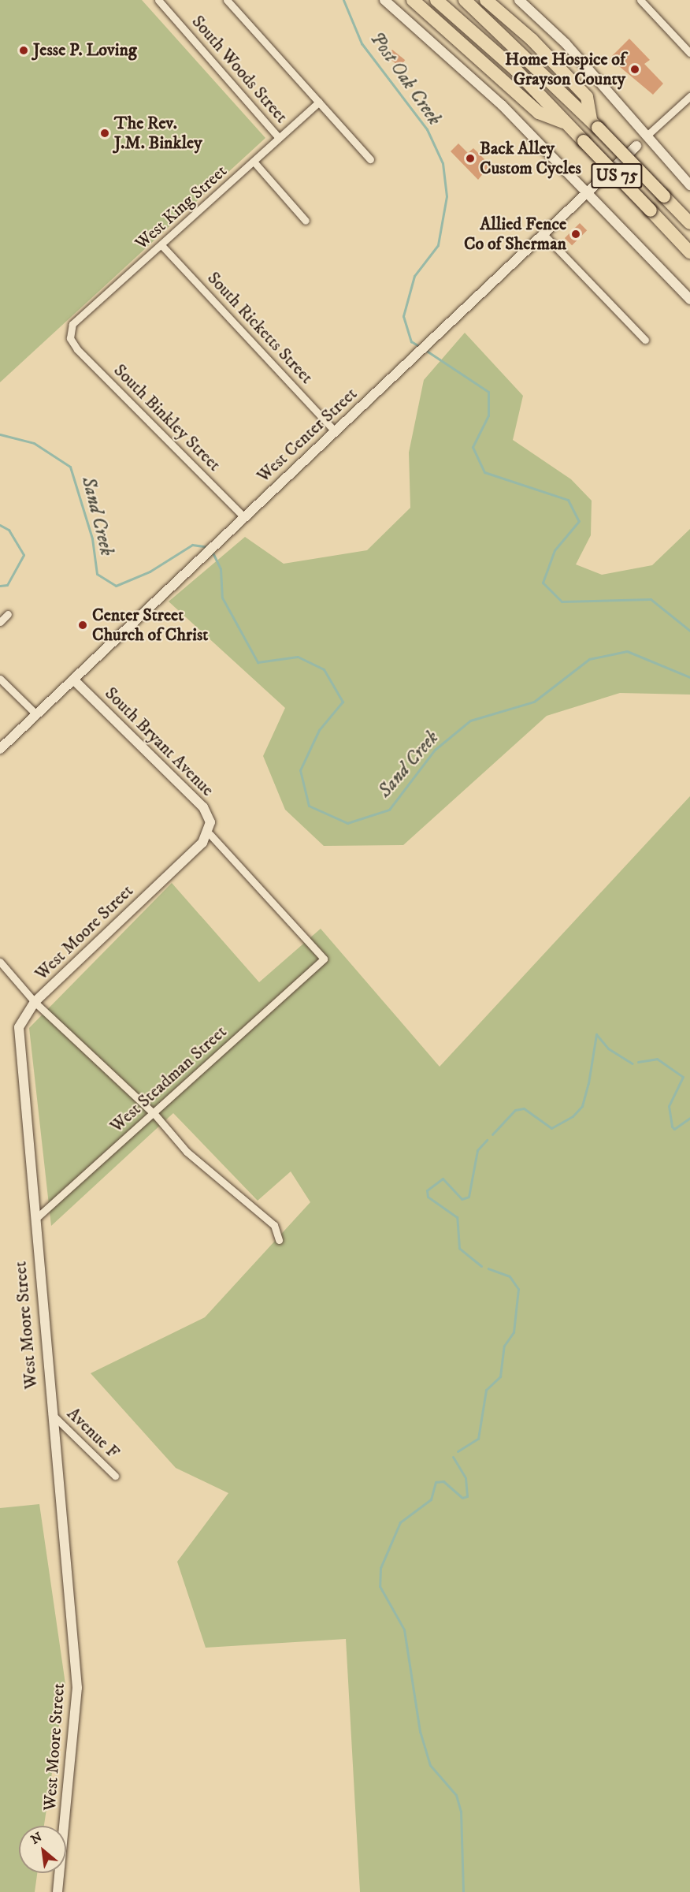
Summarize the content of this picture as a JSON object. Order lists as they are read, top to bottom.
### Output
{
  "streets": {
    "highway": ["US 75"],
    "street": [
      "South Woods Street",
      "West King Street",
      "South Ricketts Street",
      "South Binkley Street",
      "West Center Street",
      "South Bryant Avenue",
      "West Moore Street",
      "West Steadman Street",
      "Avenue F"
    ]
  },
  "crossings": [
    ["South Woods Street", "West King Street"],
    ["West King Street", "South Ricketts Street"],
    ["West King Street", "South Binkley Street"],
    ["South Ricketts Street", "West Center Street"],
    ["South Binkley Street", "West Center Street"],
    ["West Center Street", "South Bryant Avenue"],
    ["South Bryant Avenue", "West Moore Street"],
    ["South Bryant Avenue", "West Steadman Street"],
    ["West Moore Street", "West Steadman Street"],
    ["West Moore Street", "Avenue F"]
  ],
  "water": ["Post Oak Creek", "Sand Creek"],
  "places": [
    "Jesse P. Loving",
    "Home Hospice of Grayson County",
    "The Rev. J.M. Binkley",
    "Back Alley Custom Cycles",
    "Allied Fence Co of Sherman",
    "Center Street Church of Christ"
  ],
  "north": "top left"
}
